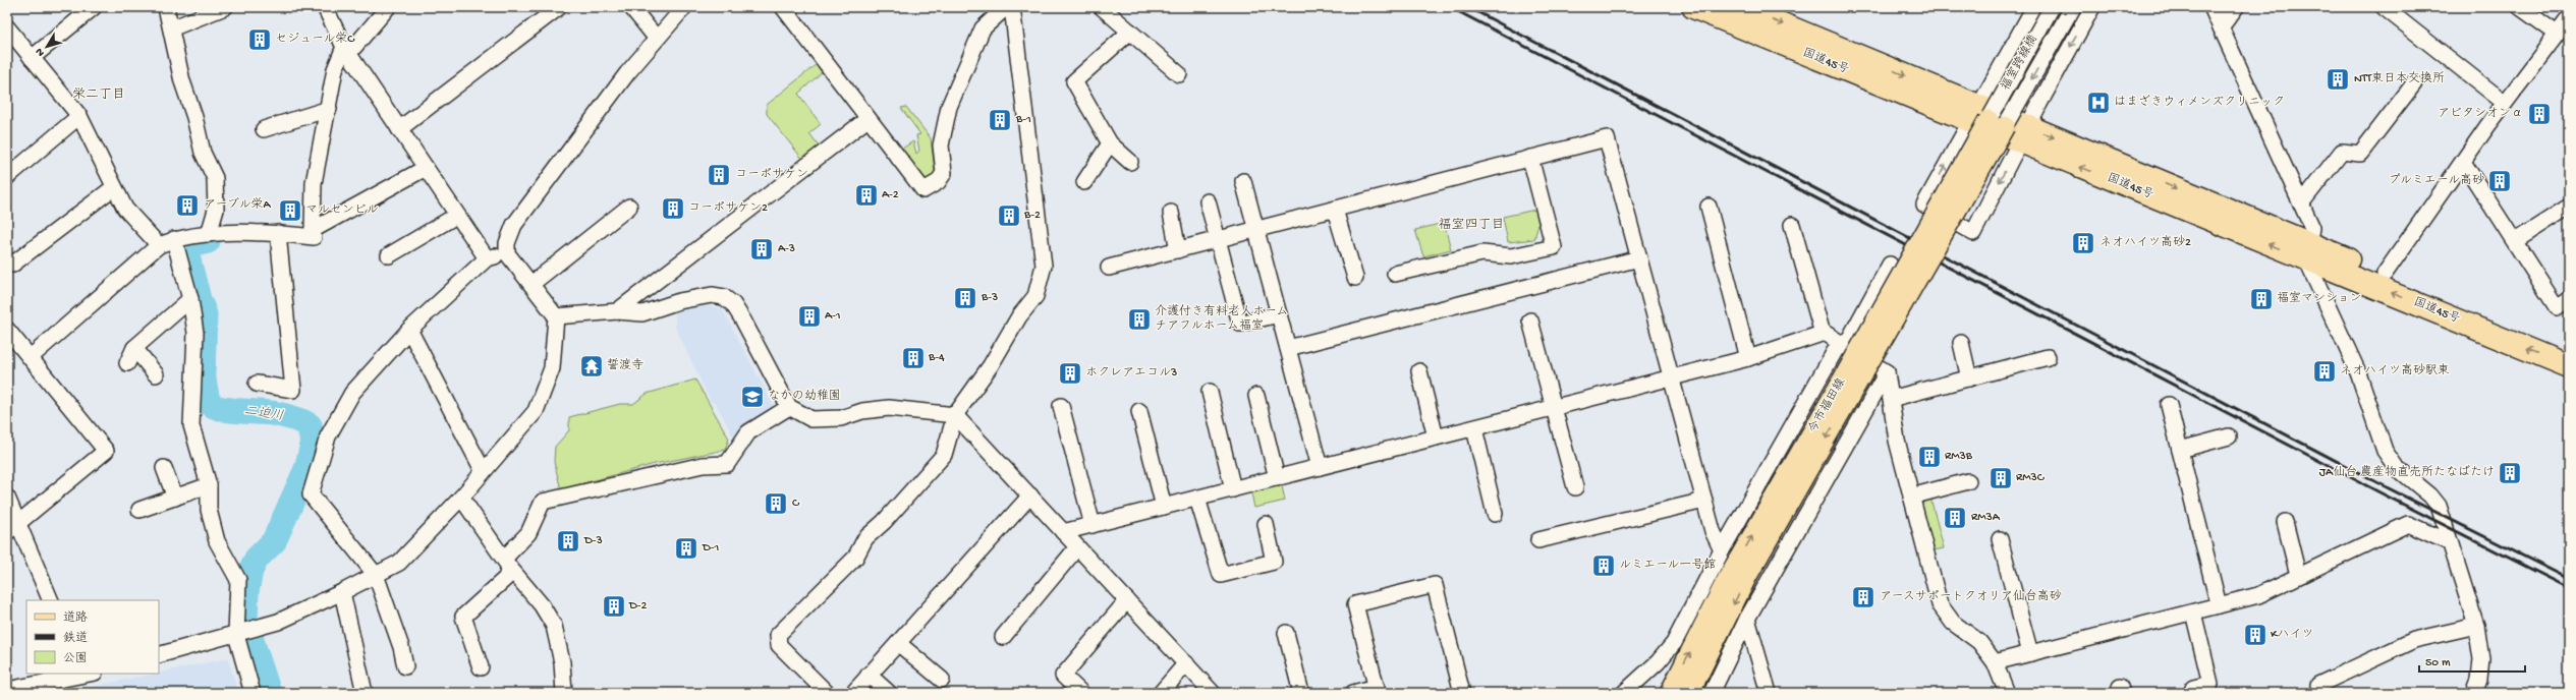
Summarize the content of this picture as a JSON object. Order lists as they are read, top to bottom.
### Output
{
  "streets": {
    "highway": ["国道45号"],
    "main road": ["今市福田線"],
    "street": ["福室跨線橋"]
  },
  "crossings": [
    ["国道45号", "福室跨線橋"],
    ["国道45号", "今市福田線"],
    ["福室跨線橋", "今市福田線"]
  ],
  "districts": ["栄二丁目", "福室四丁目"],
  "water": ["二迫川"],
  "places": {
    "building": [
      "セジュール栄C",
      "NTT東日本交換所",
      "アビタシオンα",
      "B-1",
      "コーポサケン",
      "プルミエール高砂",
      "A-2",
      "アーブル栄A",
      "コーポサケン2",
      "マルセンビル",
      "B-2",
      "ネオハイツ高砂2",
      "A-3",
      "B-3",
      "福室マンション",
      "A-1",
      "介護付き有料老人ホーム チアフルホーム福室",
      "B-4",
      "ネオハイツ高砂駅東",
      "ホクレアエコル3",
      "RM3B",
      "JA仙台 農産物直売所たなばたけ",
      "RM3C",
      "C",
      "RM3A",
      "D-3",
      "D-1",
      "ルミエール一号館",
      "アースサポートクオリア仙台高砂",
      "D-2",
      "Kハイツ"
    ],
    "hospital": ["はまざきウィメンズクリニック"],
    "temple": ["誓渡寺"],
    "school or university": ["なかの幼稚園"]
  },
  "legend": ["道路", "鉄道", "公園"],
  "scale_bar": "50 m",
  "north": "bottom left"
}
